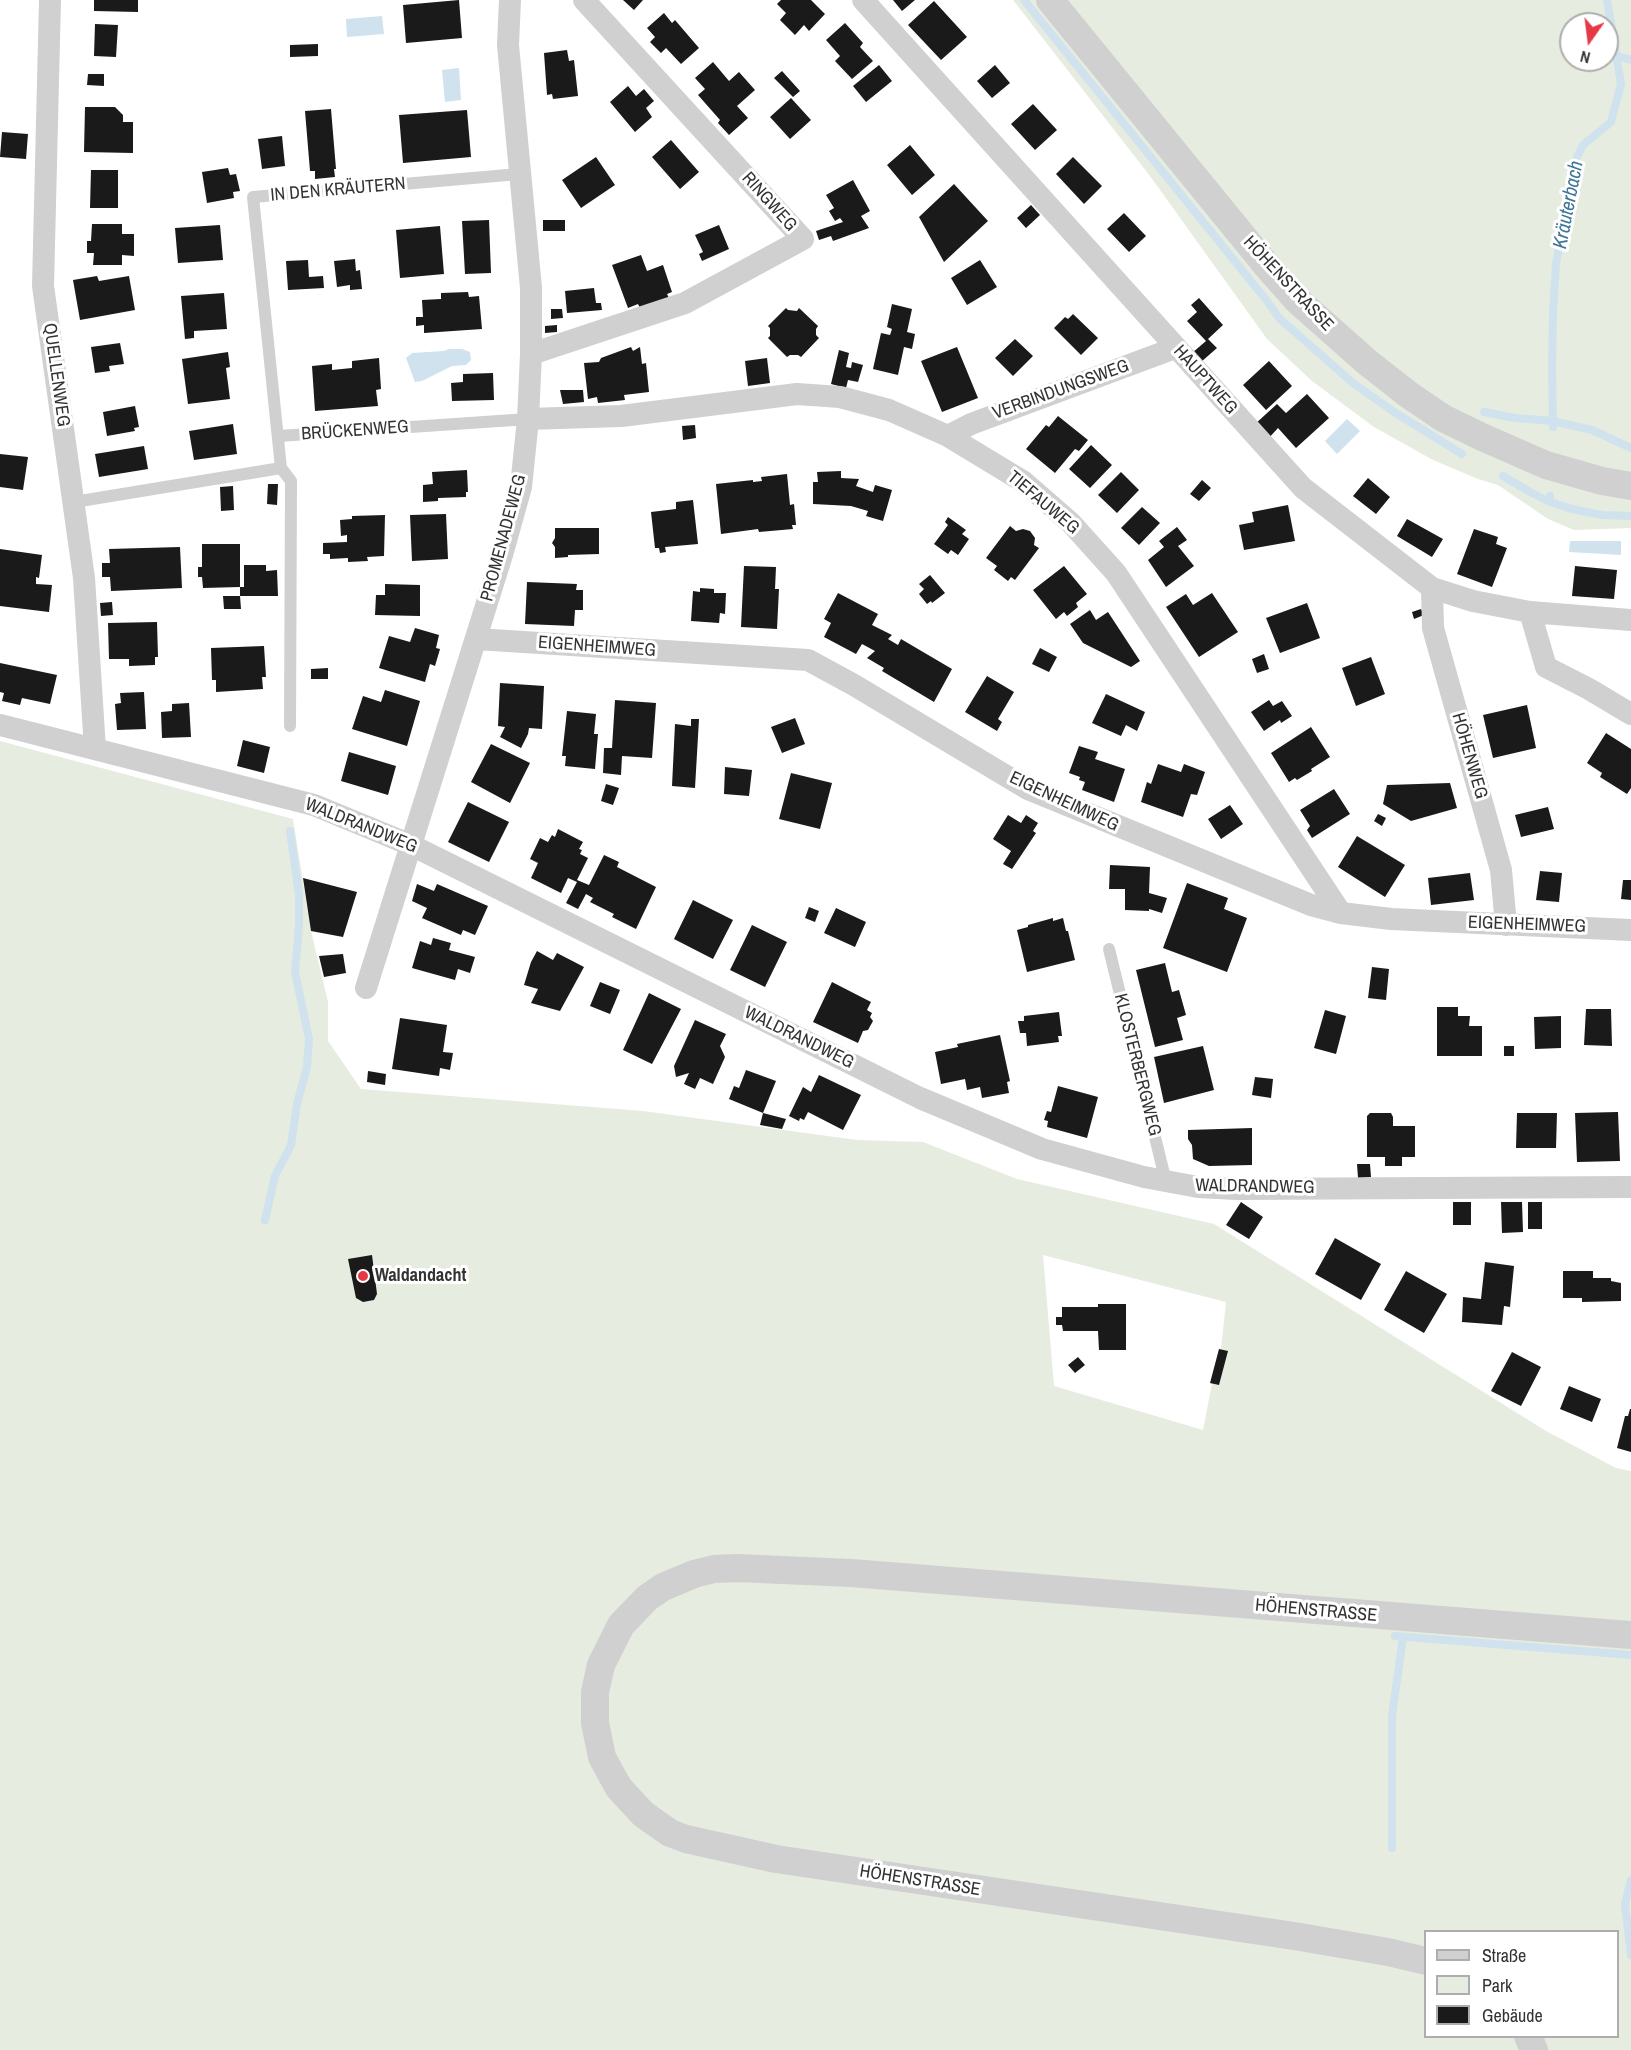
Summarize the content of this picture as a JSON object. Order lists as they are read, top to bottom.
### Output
{
  "streets": {
    "street": [
      "RINGWEG",
      "HÖHENSTRASSE",
      "QUELLENWEG",
      "HAUPTWEG",
      "VERBINDUNGSWEG",
      "TIEFAUWEG",
      "PROMENADEWEG",
      "EIGENHEIMWEG",
      "HÖHENWEG",
      "WALDRANDWEG"
    ],
    "lane": ["IN DEN KRÄUTERN", "BRÜCKENWEG", "KLOSTERBERGWEG"]
  },
  "crossings": [
    ["IN DEN KRÄUTERN", "BRÜCKENWEG"],
    ["IN DEN KRÄUTERN", "PROMENADEWEG"],
    ["RINGWEG", "PROMENADEWEG"],
    ["QUELLENWEG", "WALDRANDWEG"],
    ["HAUPTWEG", "VERBINDUNGSWEG"],
    ["HAUPTWEG", "HÖHENWEG"],
    ["VERBINDUNGSWEG", "TIEFAUWEG"],
    ["BRÜCKENWEG", "TIEFAUWEG"],
    ["BRÜCKENWEG", "PROMENADEWEG"],
    ["TIEFAUWEG", "PROMENADEWEG"],
    ["TIEFAUWEG", "EIGENHEIMWEG"],
    ["PROMENADEWEG", "EIGENHEIMWEG"],
    ["PROMENADEWEG", "WALDRANDWEG"],
    ["EIGENHEIMWEG", "HÖHENWEG"],
    ["WALDRANDWEG", "KLOSTERBERGWEG"]
  ],
  "water": ["Kräuterbach"],
  "places": ["Waldandacht"],
  "legend": ["Straße", "Park", "Gebäude"],
  "north": "bottom"
}
